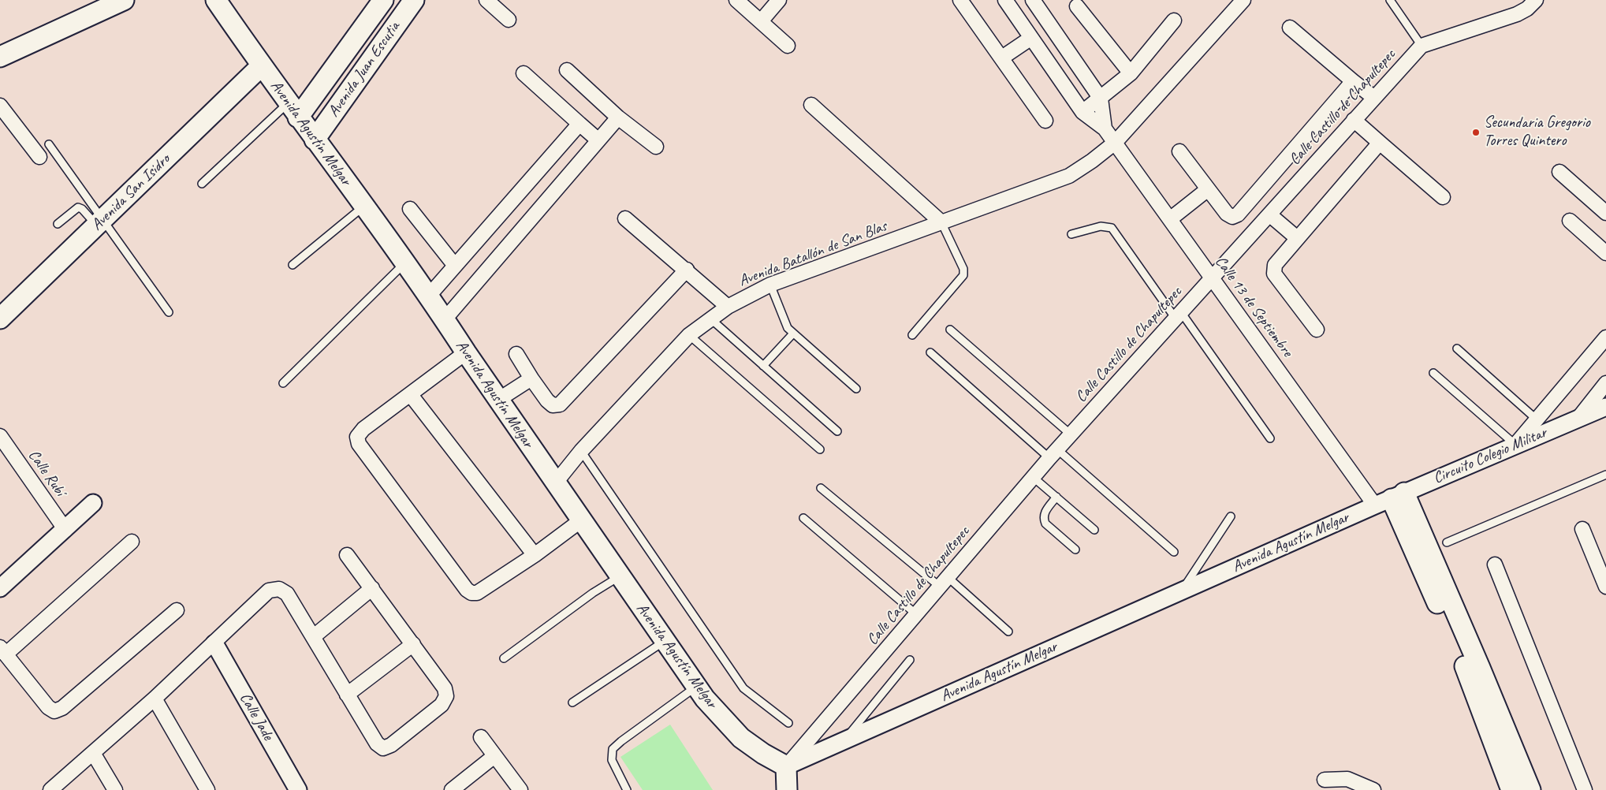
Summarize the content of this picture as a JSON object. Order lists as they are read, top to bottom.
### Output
{
  "streets": {
    "main road": ["Avenida Juan Escutia", "Avenida Agustín Melgar", "Avenida San Isidro"],
    "street": [
      "Calle Castillo de Chapultepec",
      "Avenida Batallón de San Blas",
      "Calle 13 de Septiembre",
      "Circuito Colegio Militar",
      "Calle Rubí",
      "Calle Jade"
    ]
  },
  "crossings": [
    ["Avenida Juan Escutia", "Avenida Agustín Melgar"],
    ["Calle Castillo de Chapultepec", "Avenida Agustín Melgar"],
    ["Calle Castillo de Chapultepec", "Calle 13 de Septiembre"],
    ["Avenida Agustín Melgar", "Avenida San Isidro"],
    ["Avenida Agustín Melgar", "Avenida Batallón de San Blas"],
    ["Avenida Agustín Melgar", "Calle 13 de Septiembre"],
    ["Avenida Agustín Melgar", "Circuito Colegio Militar"],
    ["Avenida Batallón de San Blas", "Calle 13 de Septiembre"],
    ["Calle 13 de Septiembre", "Circuito Colegio Militar"]
  ],
  "places": ["Secundaria Gregorio Torres Quintero"]
}
